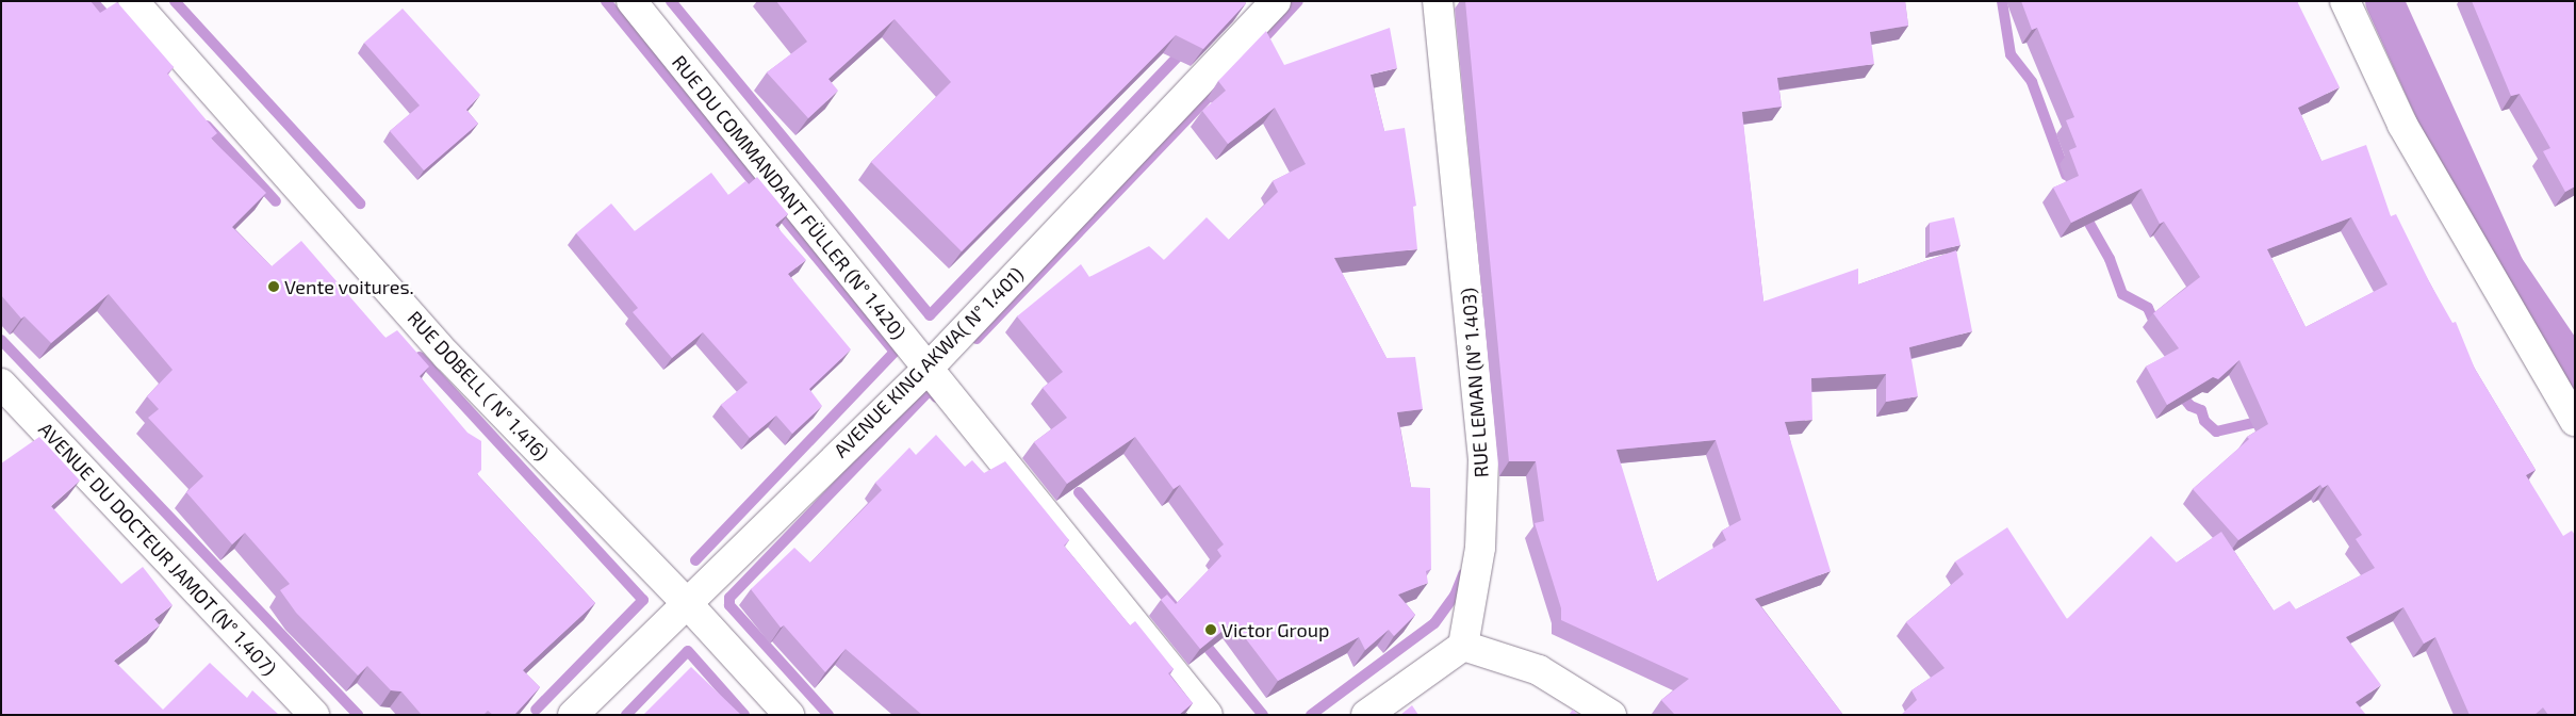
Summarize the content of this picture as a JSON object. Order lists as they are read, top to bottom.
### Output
{
  "streets": {
    "street": [
      "RUE DU COMMANDANT FÜLLER (N° 1.420)",
      "AVENUE KING AKWA( N° 1.401)",
      "RUE LEMAN (N° 1.403)",
      "RUE DOBELL ( N° 1.416)",
      "AVENUE DU DOCTEUR JAMOT (N° 1.407)"
    ]
  },
  "crossings": [
    ["RUE DU COMMANDANT FÜLLER (N° 1.420)", "AVENUE KING AKWA( N° 1.401)"],
    ["AVENUE KING AKWA( N° 1.401)", "RUE DOBELL ( N° 1.416)"]
  ],
  "places": ["Vente voitures.", "Victor Group"]
}
